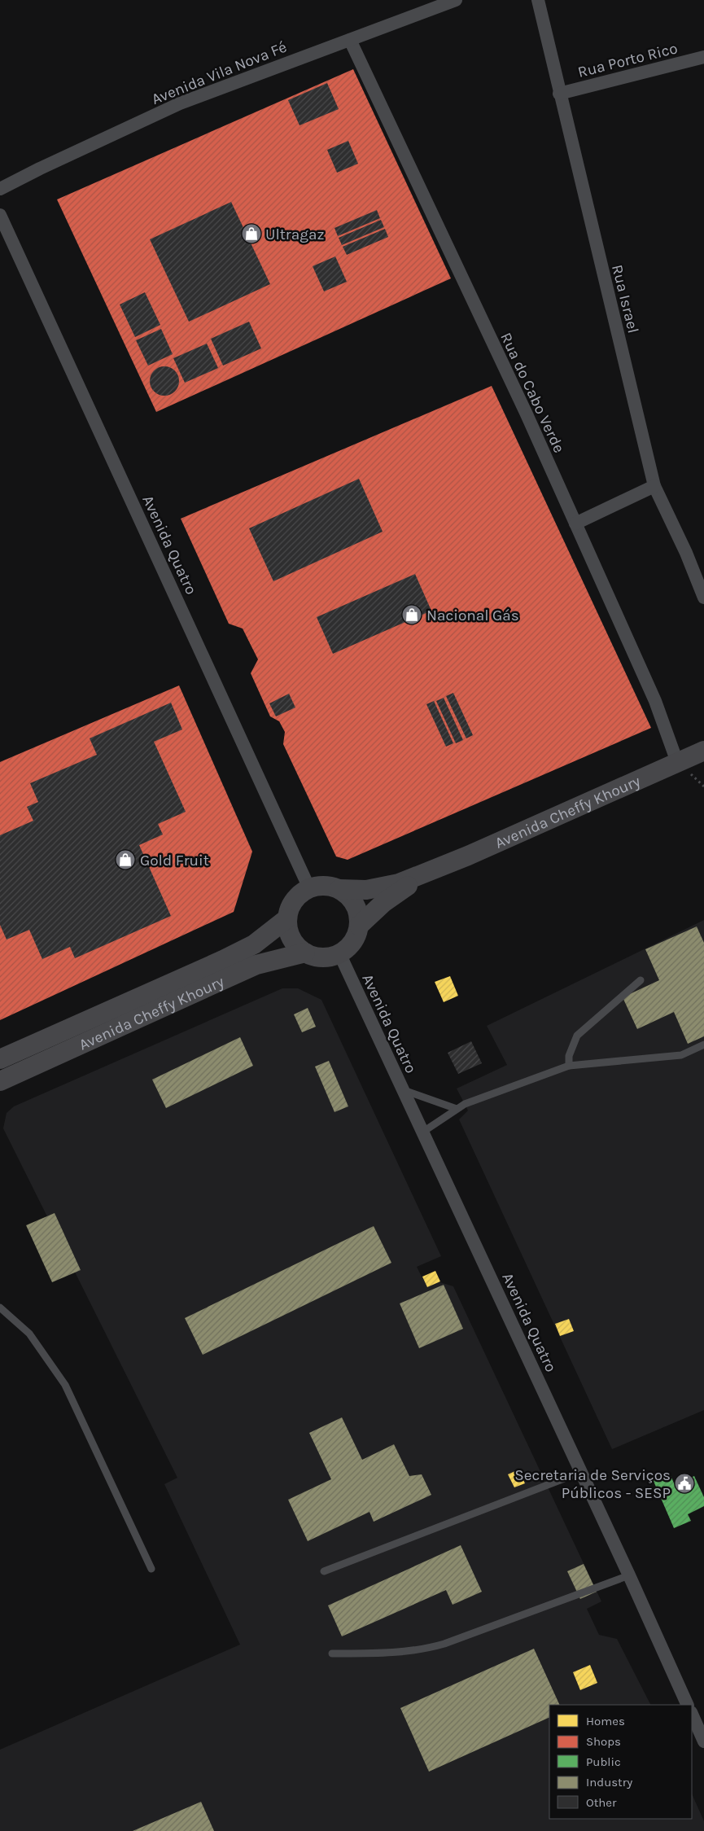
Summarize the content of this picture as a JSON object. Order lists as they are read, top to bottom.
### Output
{
  "streets": {
    "main road": ["Avenida Cheffy Khoury"],
    "street": [
      "Rua Porto Rico",
      "Avenida Vila Nova Fé",
      "Rua Israel",
      "Rua do Cabo Verde",
      "Avenida Quatro"
    ]
  },
  "crossings": [
    ["Rua Porto Rico", "Rua Israel"],
    ["Avenida Vila Nova Fé", "Rua do Cabo Verde"],
    ["Rua do Cabo Verde", "Avenida Cheffy Khoury"],
    ["Avenida Quatro", "Avenida Cheffy Khoury"]
  ],
  "places": {
    "shop": ["Ultragaz", "Nacional Gás", "Gold Fruit"],
    "public building": ["Secretaria de Serviços Públicos - SESP"]
  },
  "legend": [
    "Homes",
    "Shops",
    "Public",
    "Industry",
    "Other"
  ]
}
